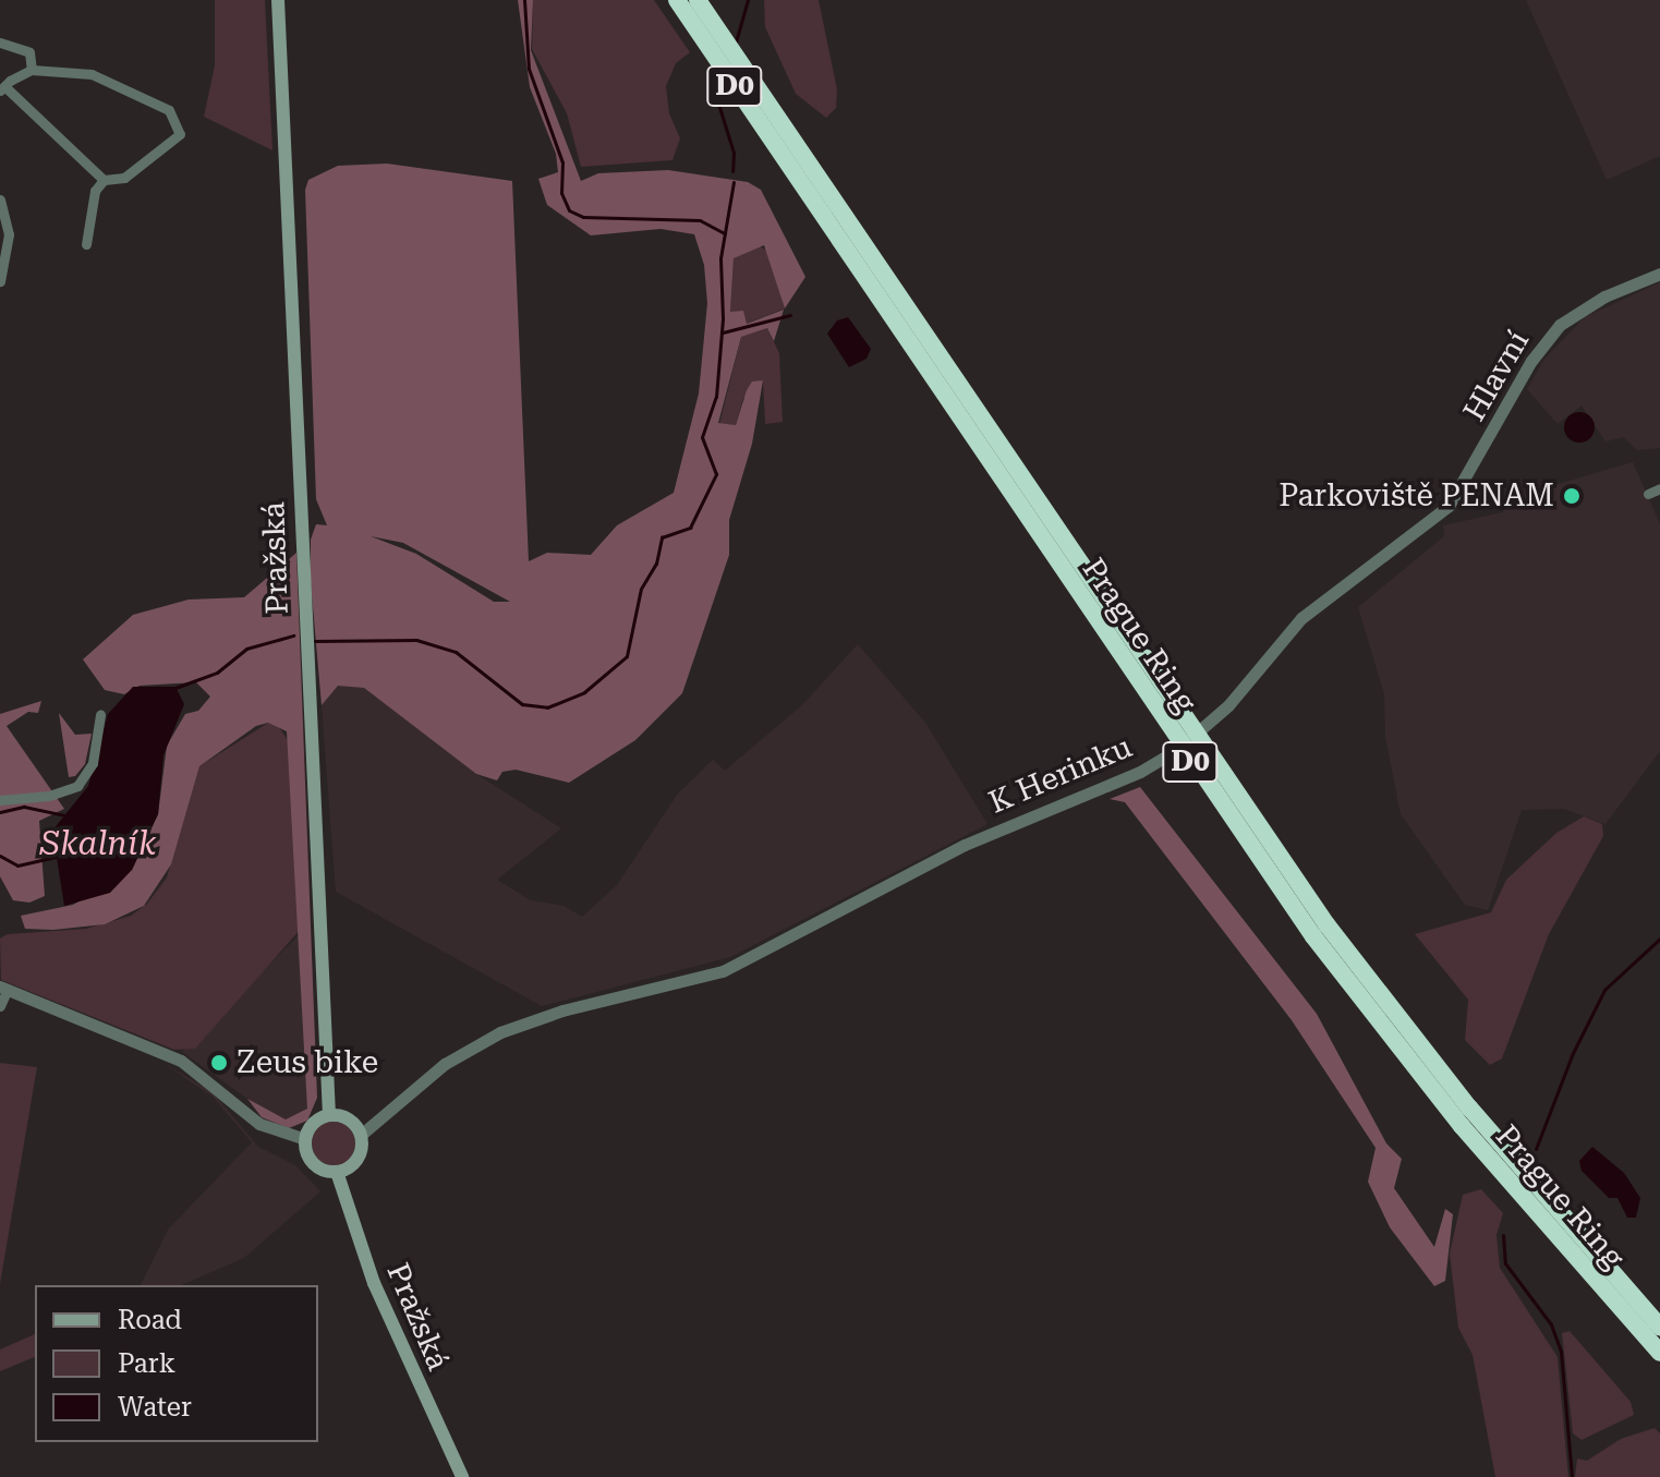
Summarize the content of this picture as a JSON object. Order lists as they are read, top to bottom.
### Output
{
  "streets": {
    "highway": ["D0", "Prague Ring"],
    "main road": ["Pražská"],
    "street": ["Hlavní", "K Herinku"]
  },
  "crossings": [
    ["Hlavní", "K Herinku"],
    ["Pražská", "K Herinku"]
  ],
  "water": ["Skalník"],
  "places": ["Parkoviště PENAM", "Zeus bike"],
  "legend": ["Road", "Park", "Water"]
}
